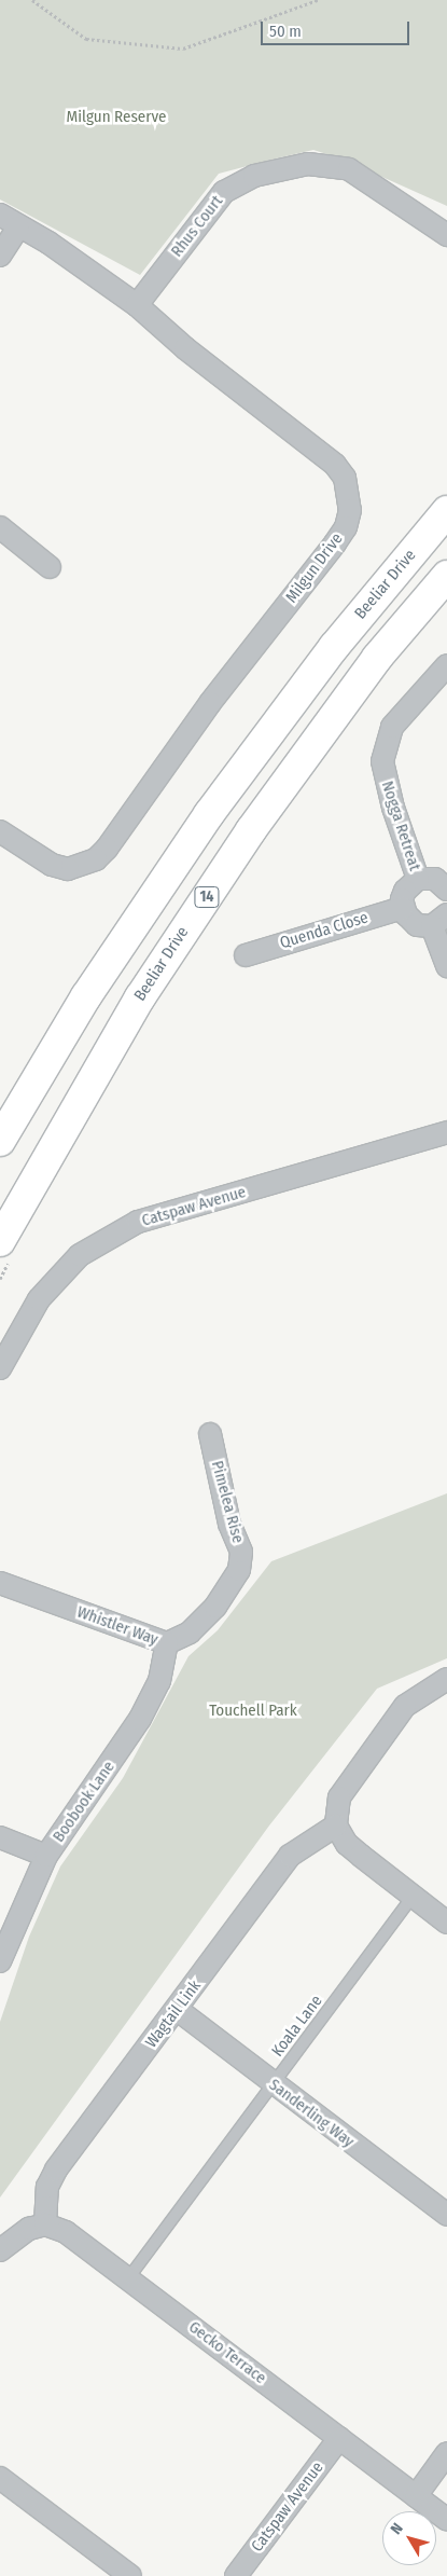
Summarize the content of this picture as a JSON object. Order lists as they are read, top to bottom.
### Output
{
  "streets": {
    "highway": ["Beeliar Drive", "14"],
    "street": [
      "Rhus Court",
      "Milgun Drive",
      "Nogga Retreat",
      "Quenda Close",
      "Catspaw Avenue",
      "Pimelea Rise",
      "Whistler Way",
      "Boobook Lane",
      "Wagtail Link",
      "Sanderling Way",
      "Gecko Terrace"
    ],
    "lane": ["Koala Lane"]
  },
  "crossings": [
    ["Rhus Court", "Milgun Drive"],
    ["Catspaw Avenue", "Gecko Terrace"],
    ["Pimelea Rise", "Whistler Way"],
    ["Whistler Way", "Boobook Lane"],
    ["Wagtail Link", "Sanderling Way"],
    ["Wagtail Link", "Gecko Terrace"],
    ["Koala Lane", "Sanderling Way"],
    ["Koala Lane", "Gecko Terrace"]
  ],
  "parks": ["Milgun Reserve", "Touchell Park"],
  "scale_bar": "50 m",
  "north": "top left"
}
